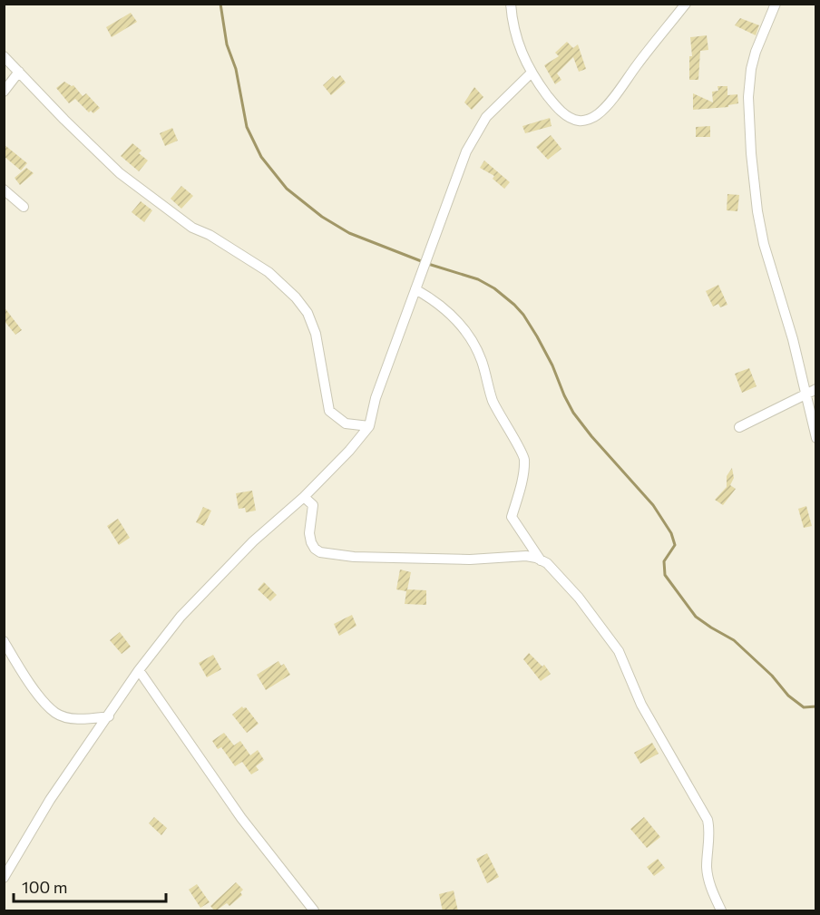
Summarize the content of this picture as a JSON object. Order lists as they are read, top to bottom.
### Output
{
  "scale_bar": "100 m"
}
